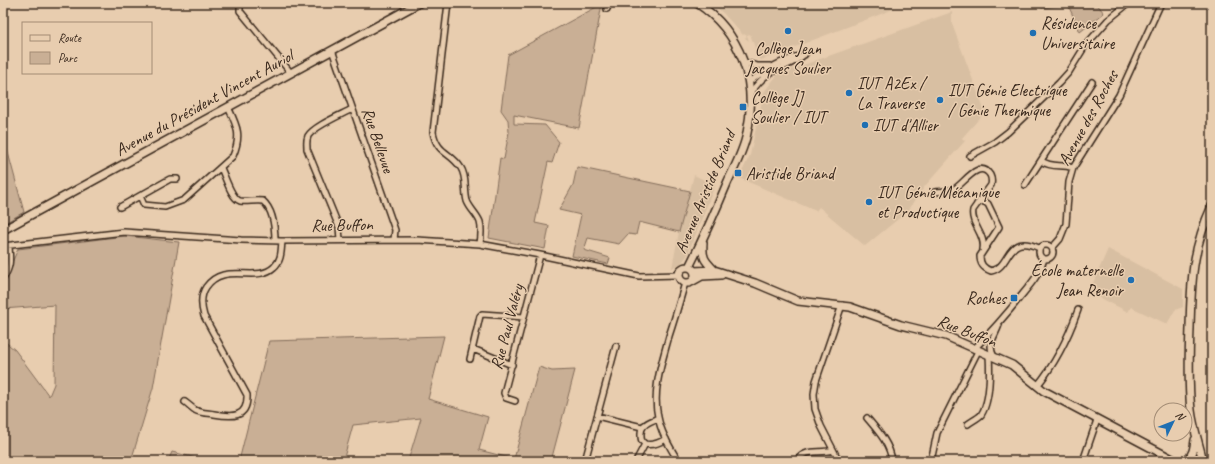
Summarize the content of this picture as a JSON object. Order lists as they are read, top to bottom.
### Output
{
  "streets": {
    "main road": ["Avenue du Président Vincent Auriol", "Avenue Aristide Briand", "Rue Buffon"],
    "street": ["Avenue des Roches", "Rue Bellevue", "Rue Paul Valéry"]
  },
  "crossings": [
    ["Avenue du Président Vincent Auriol", "Rue Bellevue"],
    ["Rue Bellevue", "Rue Buffon"],
    ["Avenue Aristide Briand", "Rue Buffon"],
    ["Rue Buffon", "Rue Paul Valéry"]
  ],
  "places": {
    "other": [
      "Collège Jean Jacques Soulier",
      "Résidence Universitaire",
      "IUT A2Ex / La Traverse",
      "IUT Génie Electrique / Génie Thermique",
      "IUT d'Allier",
      "IUT Génie Mécanique et Productique",
      "École maternelle Jean Renoir"
    ],
    "transit": ["Collège JJ Soulier / IUT", "Aristide Briand", "Roches"]
  },
  "legend": ["Route", "Parc"],
  "north": "top right"
}
